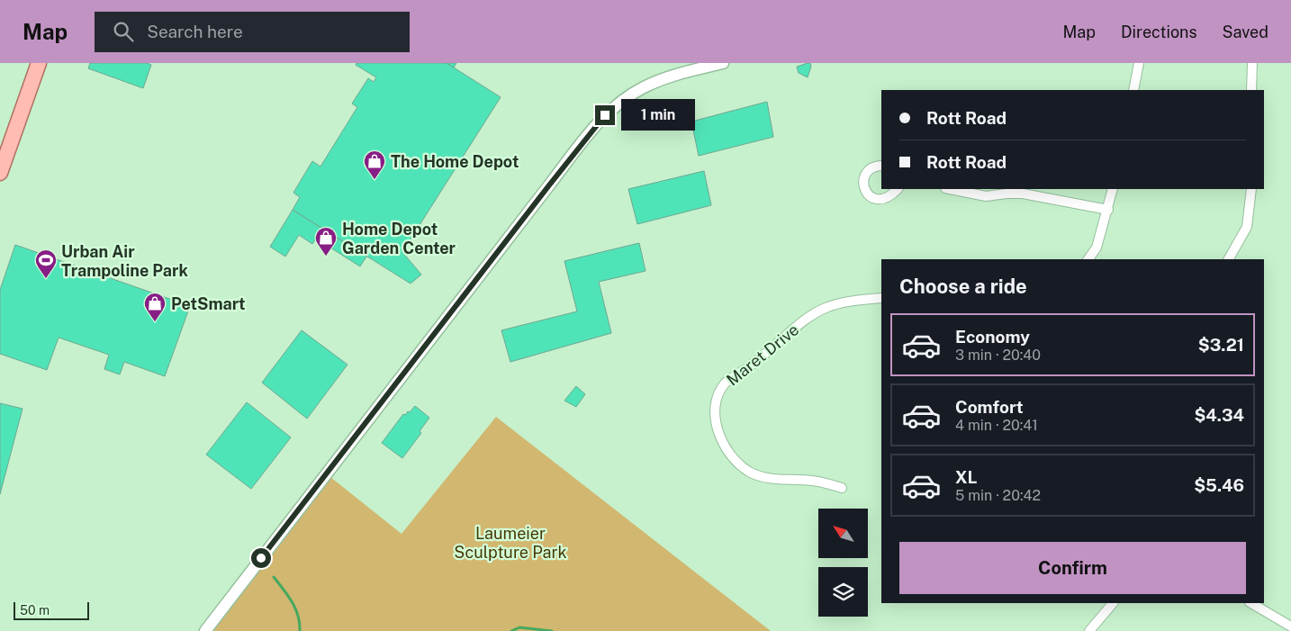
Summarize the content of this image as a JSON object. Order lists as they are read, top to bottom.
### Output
{
  "streets": {
    "street": ["Maret Drive"]
  },
  "parks": ["Laumeier Sculpture Park"],
  "places": {
    "shop": ["The Home Depot", "Home Depot Garden Center", "PetSmart"],
    "sports": ["Urban Air Trampoline Park"]
  },
  "scale_bar": "50 m",
  "north": "top left",
  "page": {
    "header": "Map",
    "search": "Search here",
    "nav": ["Map", "Directions", "Saved"],
    "banner": ["Rott Road", "Rott Road"],
    "bubble": "1 min",
    "heading": "Choose a ride",
    "list": [
      {
        "name": "Economy",
        "note": "3 min · 20:40",
        "value": "$3.21"
      },
      {
        "name": "Comfort",
        "note": "4 min · 20:41",
        "value": "$4.34"
      },
      {
        "name": "XL",
        "note": "5 min · 20:42",
        "value": "$5.46"
      }
    ],
    "buttons": "Confirm",
    "scale": "50 m"
  }
}
